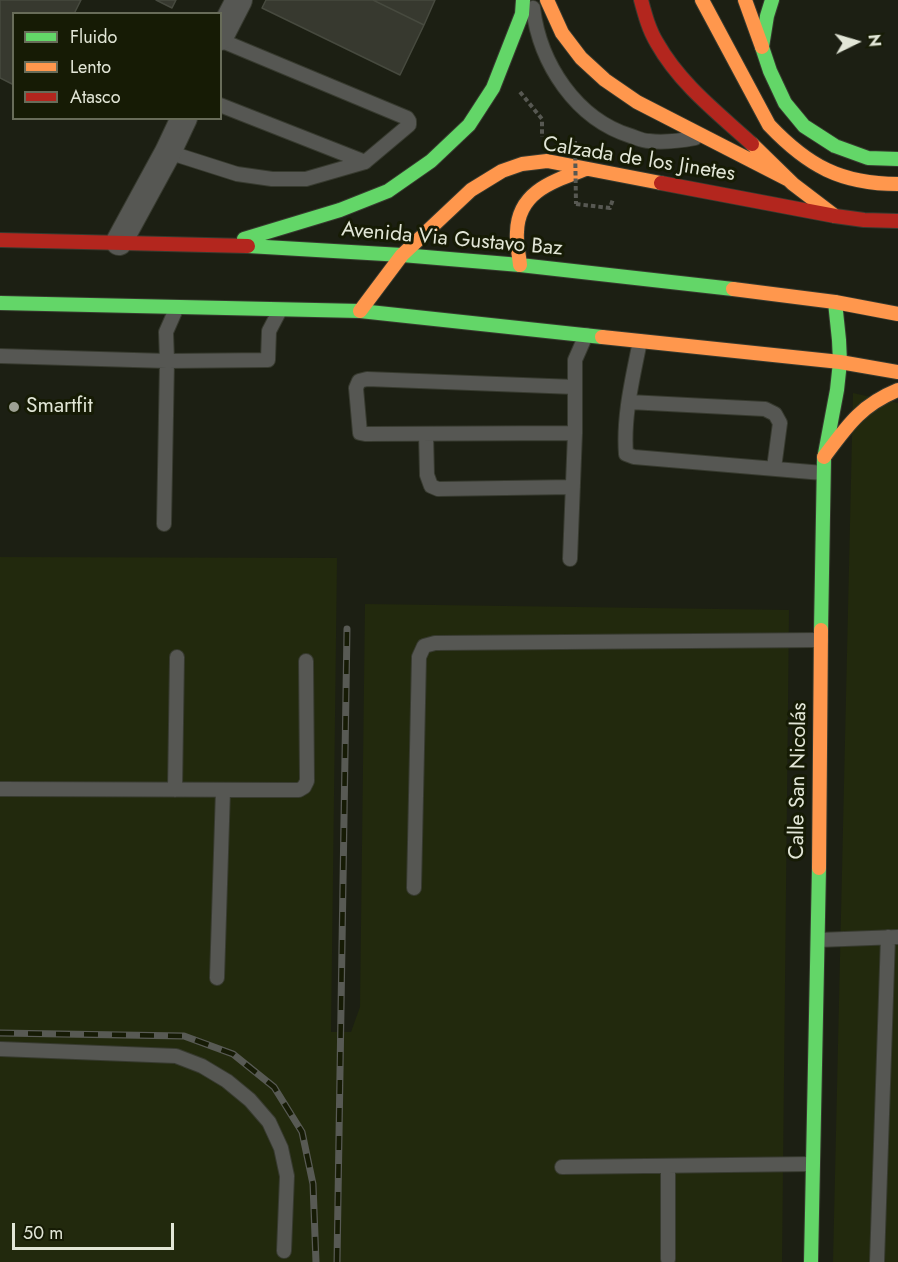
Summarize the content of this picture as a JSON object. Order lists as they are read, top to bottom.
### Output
{
  "streets": {
    "main road": ["Calzada de los Jinetes", "Avenida Via Gustavo Baz", "Calle San Nicolás"]
  },
  "crossings": [
    ["Calzada de los Jinetes", "Avenida Via Gustavo Baz"],
    ["Avenida Via Gustavo Baz", "Calle San Nicolás"]
  ],
  "places": ["Smartfit"],
  "legend": ["Fluido", "Lento", "Atasco"],
  "scale_bar": "50 m",
  "north": "right"
}
